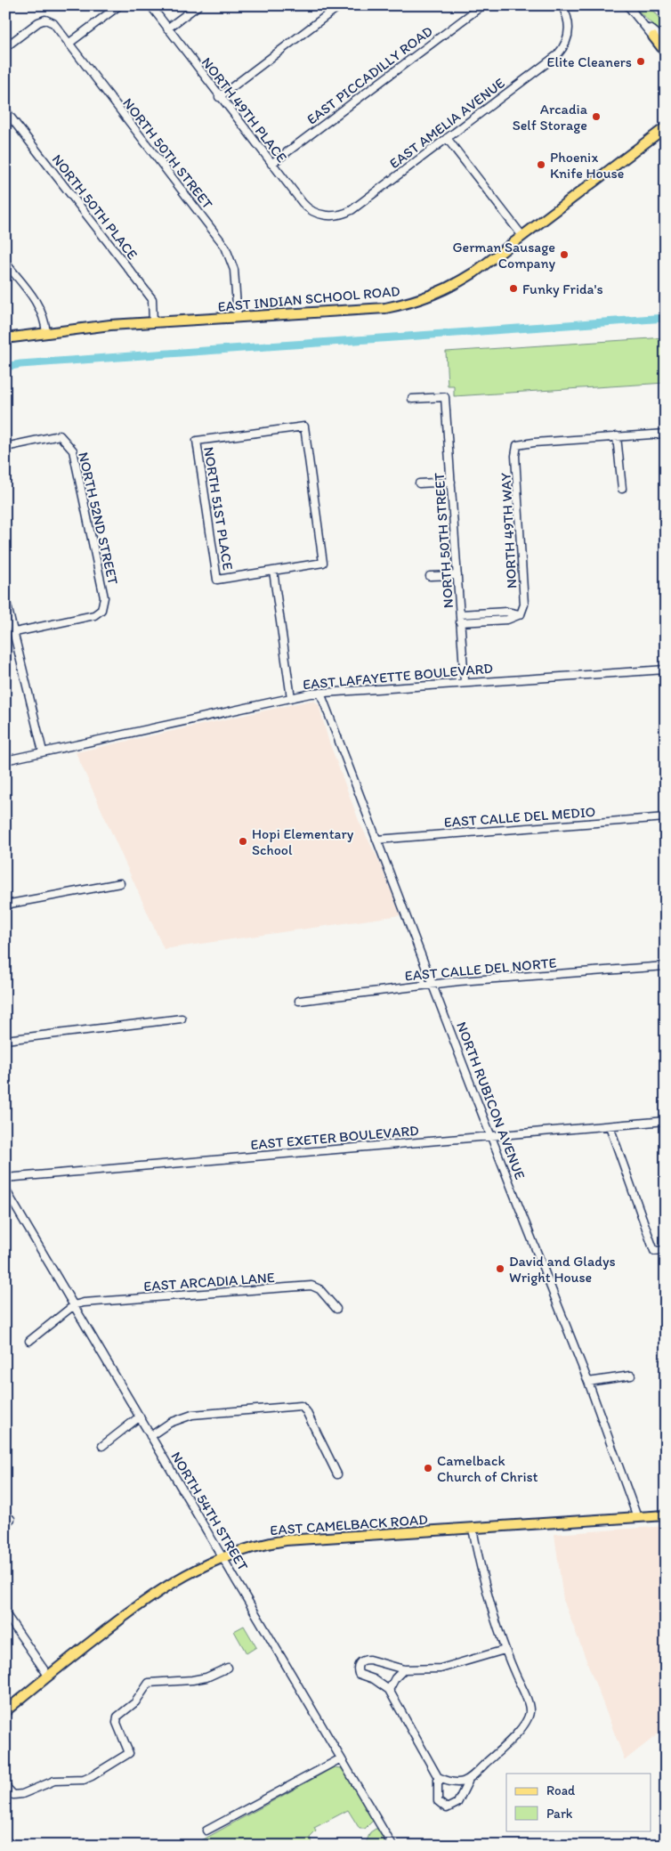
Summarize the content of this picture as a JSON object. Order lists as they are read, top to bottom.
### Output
{
  "streets": {
    "main road": ["EAST INDIAN SCHOOL ROAD", "EAST CAMELBACK ROAD"],
    "street": [
      "EAST PICCADILLY ROAD",
      "NORTH 49TH PLACE",
      "EAST AMELIA AVENUE",
      "NORTH 50TH STREET",
      "NORTH 50TH PLACE",
      "NORTH 51ST PLACE",
      "NORTH 52ND STREET",
      "NORTH 49TH WAY",
      "EAST LAFAYETTE BOULEVARD",
      "EAST CALLE DEL MEDIO",
      "EAST CALLE DEL NORTE",
      "NORTH RUBICON AVENUE",
      "EAST EXETER BOULEVARD",
      "EAST ARCADIA LANE",
      "NORTH 54TH STREET"
    ]
  },
  "crossings": [
    ["EAST PICCADILLY ROAD", "NORTH 49TH PLACE"],
    ["NORTH 49TH PLACE", "EAST AMELIA AVENUE"],
    ["NORTH 50TH STREET", "EAST INDIAN SCHOOL ROAD"],
    ["NORTH 50TH STREET", "EAST LAFAYETTE BOULEVARD"],
    ["NORTH 50TH PLACE", "EAST INDIAN SCHOOL ROAD"],
    ["EAST LAFAYETTE BOULEVARD", "NORTH RUBICON AVENUE"],
    ["EAST CALLE DEL MEDIO", "NORTH RUBICON AVENUE"],
    ["EAST CALLE DEL NORTE", "NORTH RUBICON AVENUE"],
    ["NORTH RUBICON AVENUE", "EAST EXETER BOULEVARD"],
    ["NORTH RUBICON AVENUE", "EAST CAMELBACK ROAD"],
    ["EAST ARCADIA LANE", "NORTH 54TH STREET"],
    ["NORTH 54TH STREET", "EAST CAMELBACK ROAD"]
  ],
  "places": [
    "Elite Cleaners",
    "Arcadia Self Storage",
    "Phoenix Knife House",
    "German Sausage Company",
    "Funky Frida's",
    "Hopi Elementary School",
    "David and Gladys Wright House",
    "Camelback Church of Christ"
  ],
  "legend": ["Road", "Park"]
}
